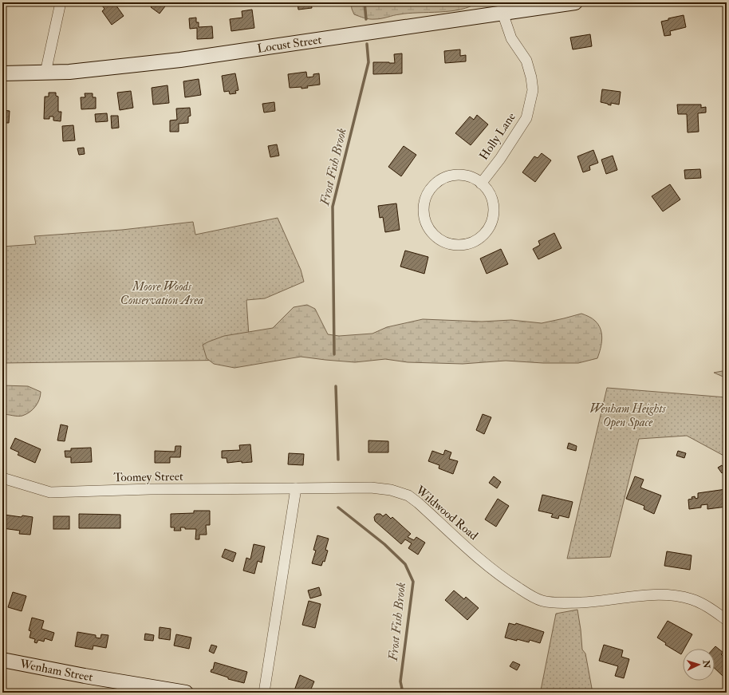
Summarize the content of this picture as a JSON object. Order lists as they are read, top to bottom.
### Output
{
  "streets": {
    "main road": ["Locust Street", "Wenham Street"],
    "street": ["Holly Lane", "Toomey Street", "Wildwood Road"]
  },
  "crossings": [
    ["Locust Street", "Holly Lane"],
    ["Toomey Street", "Wildwood Road"]
  ],
  "water": ["Frost Fish Brook"],
  "parks": ["Moore Woods Conservation Area", "Wenham Heights Open Space"],
  "north": "right"
}
